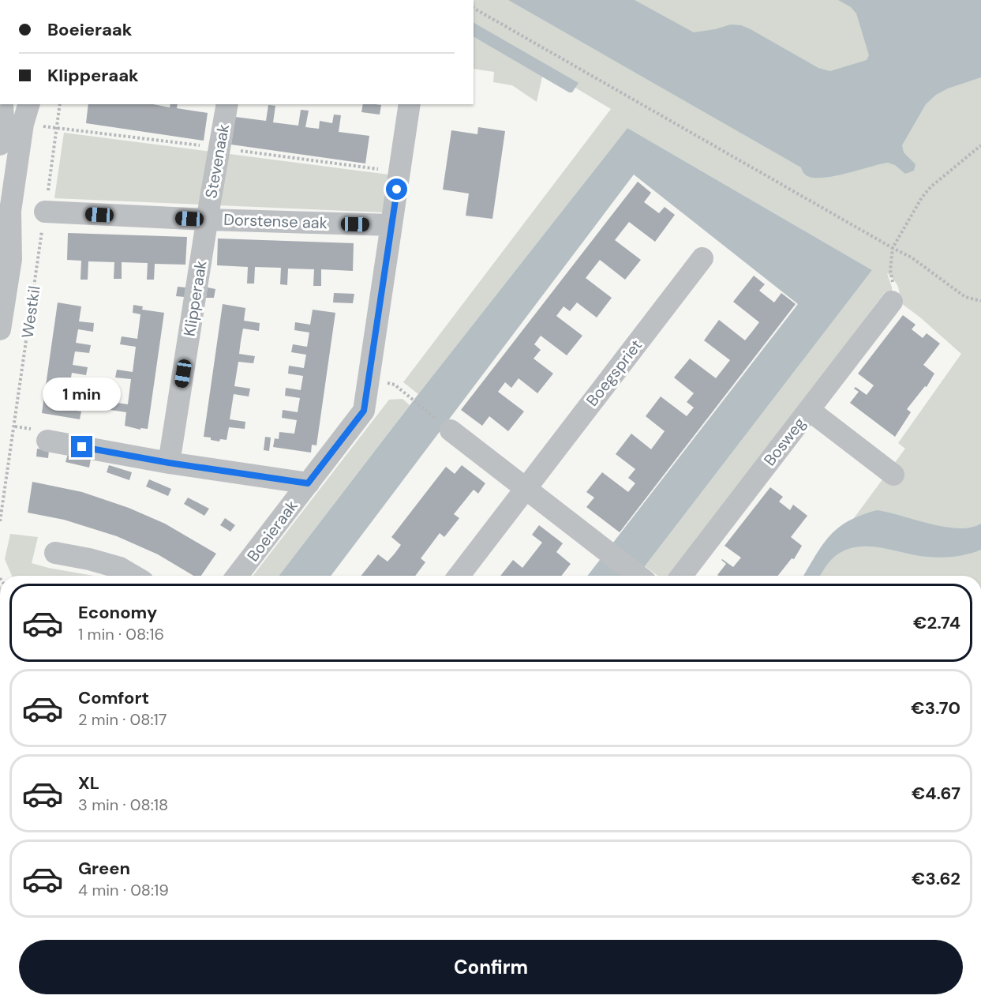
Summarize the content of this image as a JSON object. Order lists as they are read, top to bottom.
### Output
{
  "streets": {
    "street": [
      "Stevenaak",
      "Dorstense aak",
      "Klipperaak",
      "Westkil",
      "Boegspriet",
      "Bosweg",
      "Boeieraak"
    ]
  },
  "crossings": [
    ["Stevenaak", "Dorstense aak"],
    ["Stevenaak", "Klipperaak"],
    ["Dorstense aak", "Klipperaak"],
    ["Dorstense aak", "Westkil"],
    ["Dorstense aak", "Boeieraak"]
  ],
  "page": {
    "banner": ["Boeieraak", "Klipperaak"],
    "bubble": "1 min",
    "list": [
      {
        "name": "Economy",
        "note": "1 min · 08:16",
        "value": "€2.74"
      },
      {
        "name": "Comfort",
        "note": "2 min · 08:17",
        "value": "€3.70"
      },
      {
        "name": "XL",
        "note": "3 min · 08:18",
        "value": "€4.67"
      },
      {
        "name": "Green",
        "note": "4 min · 08:19",
        "value": "€3.62"
      }
    ],
    "buttons": "Confirm"
  }
}
